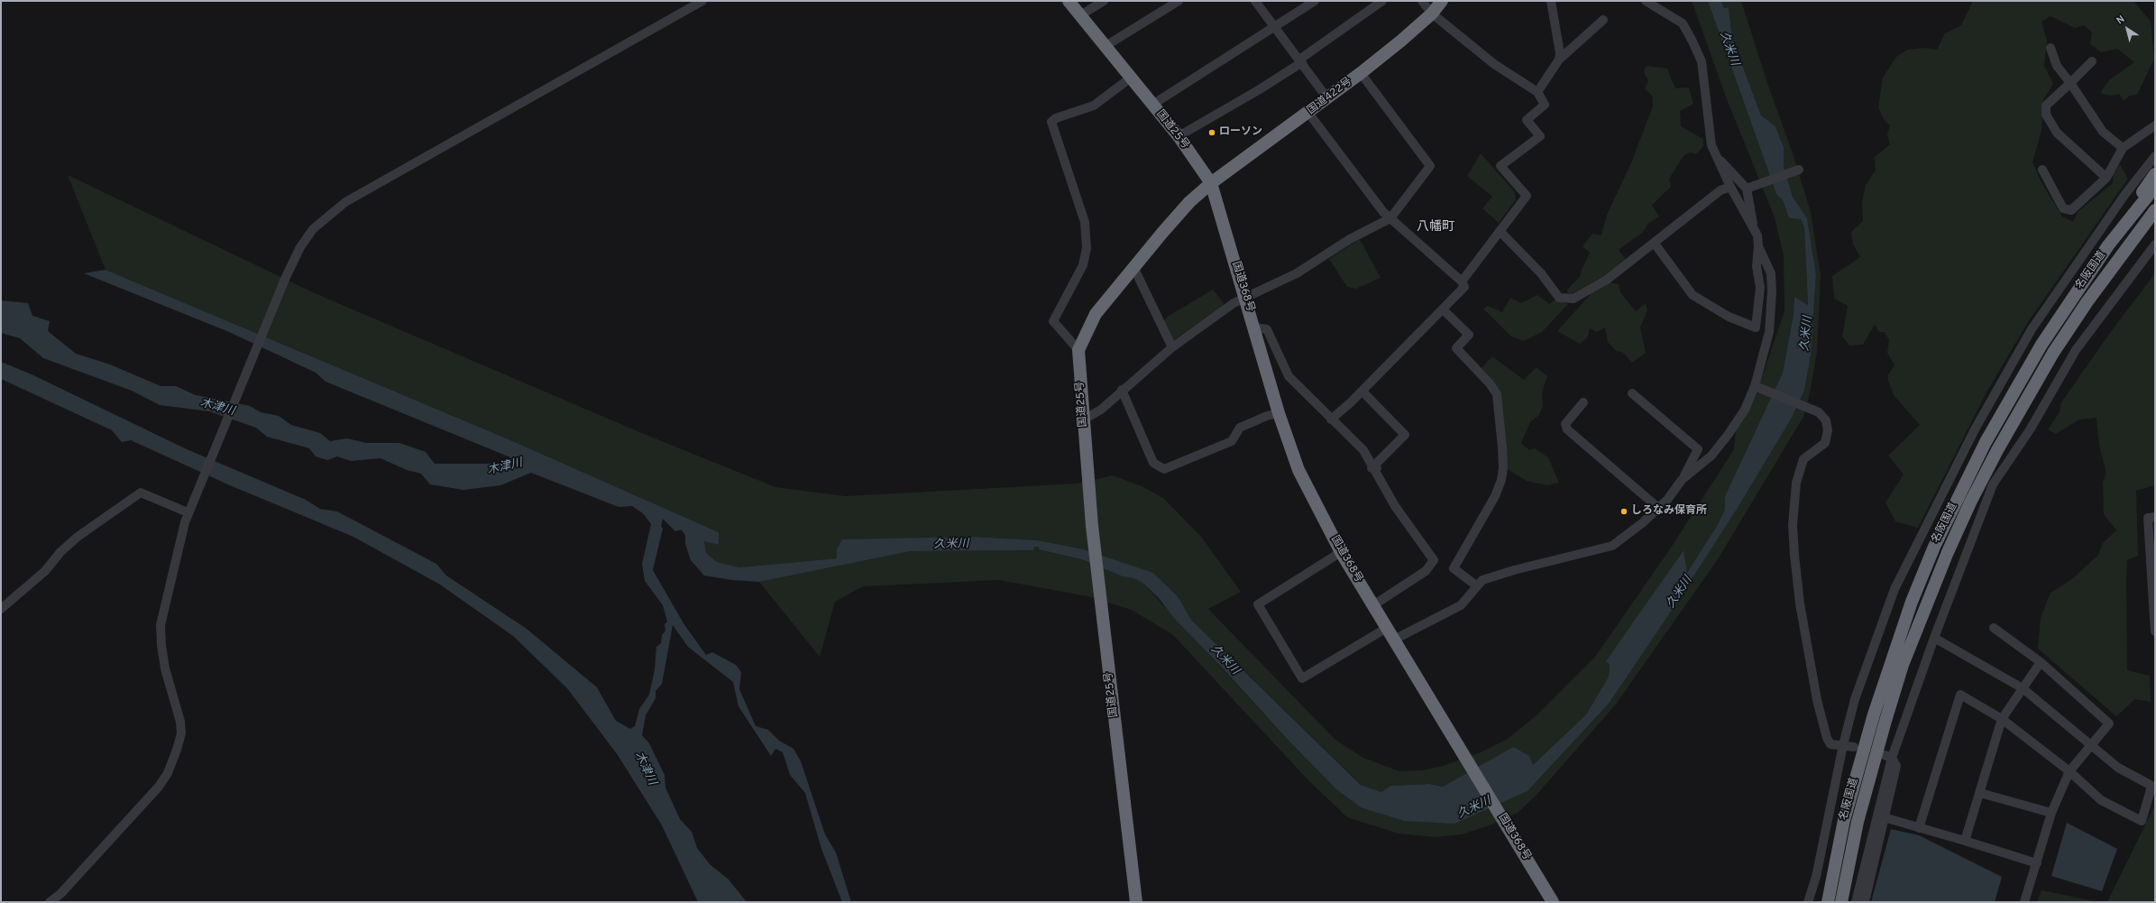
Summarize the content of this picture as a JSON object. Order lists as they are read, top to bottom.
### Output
{
  "streets": {
    "highway": [
      "国道422号",
      "国道25号",
      "名阪国道",
      "国道368号"
    ]
  },
  "crossings": [
    ["国道422号", "国道25号"],
    ["国道422号", "国道368号"],
    ["国道25号", "国道368号"]
  ],
  "districts": ["八幡町"],
  "water": ["久米川", "木津川"],
  "places": ["ローソン", "しろなみ保育所"],
  "north": "top left"
}
